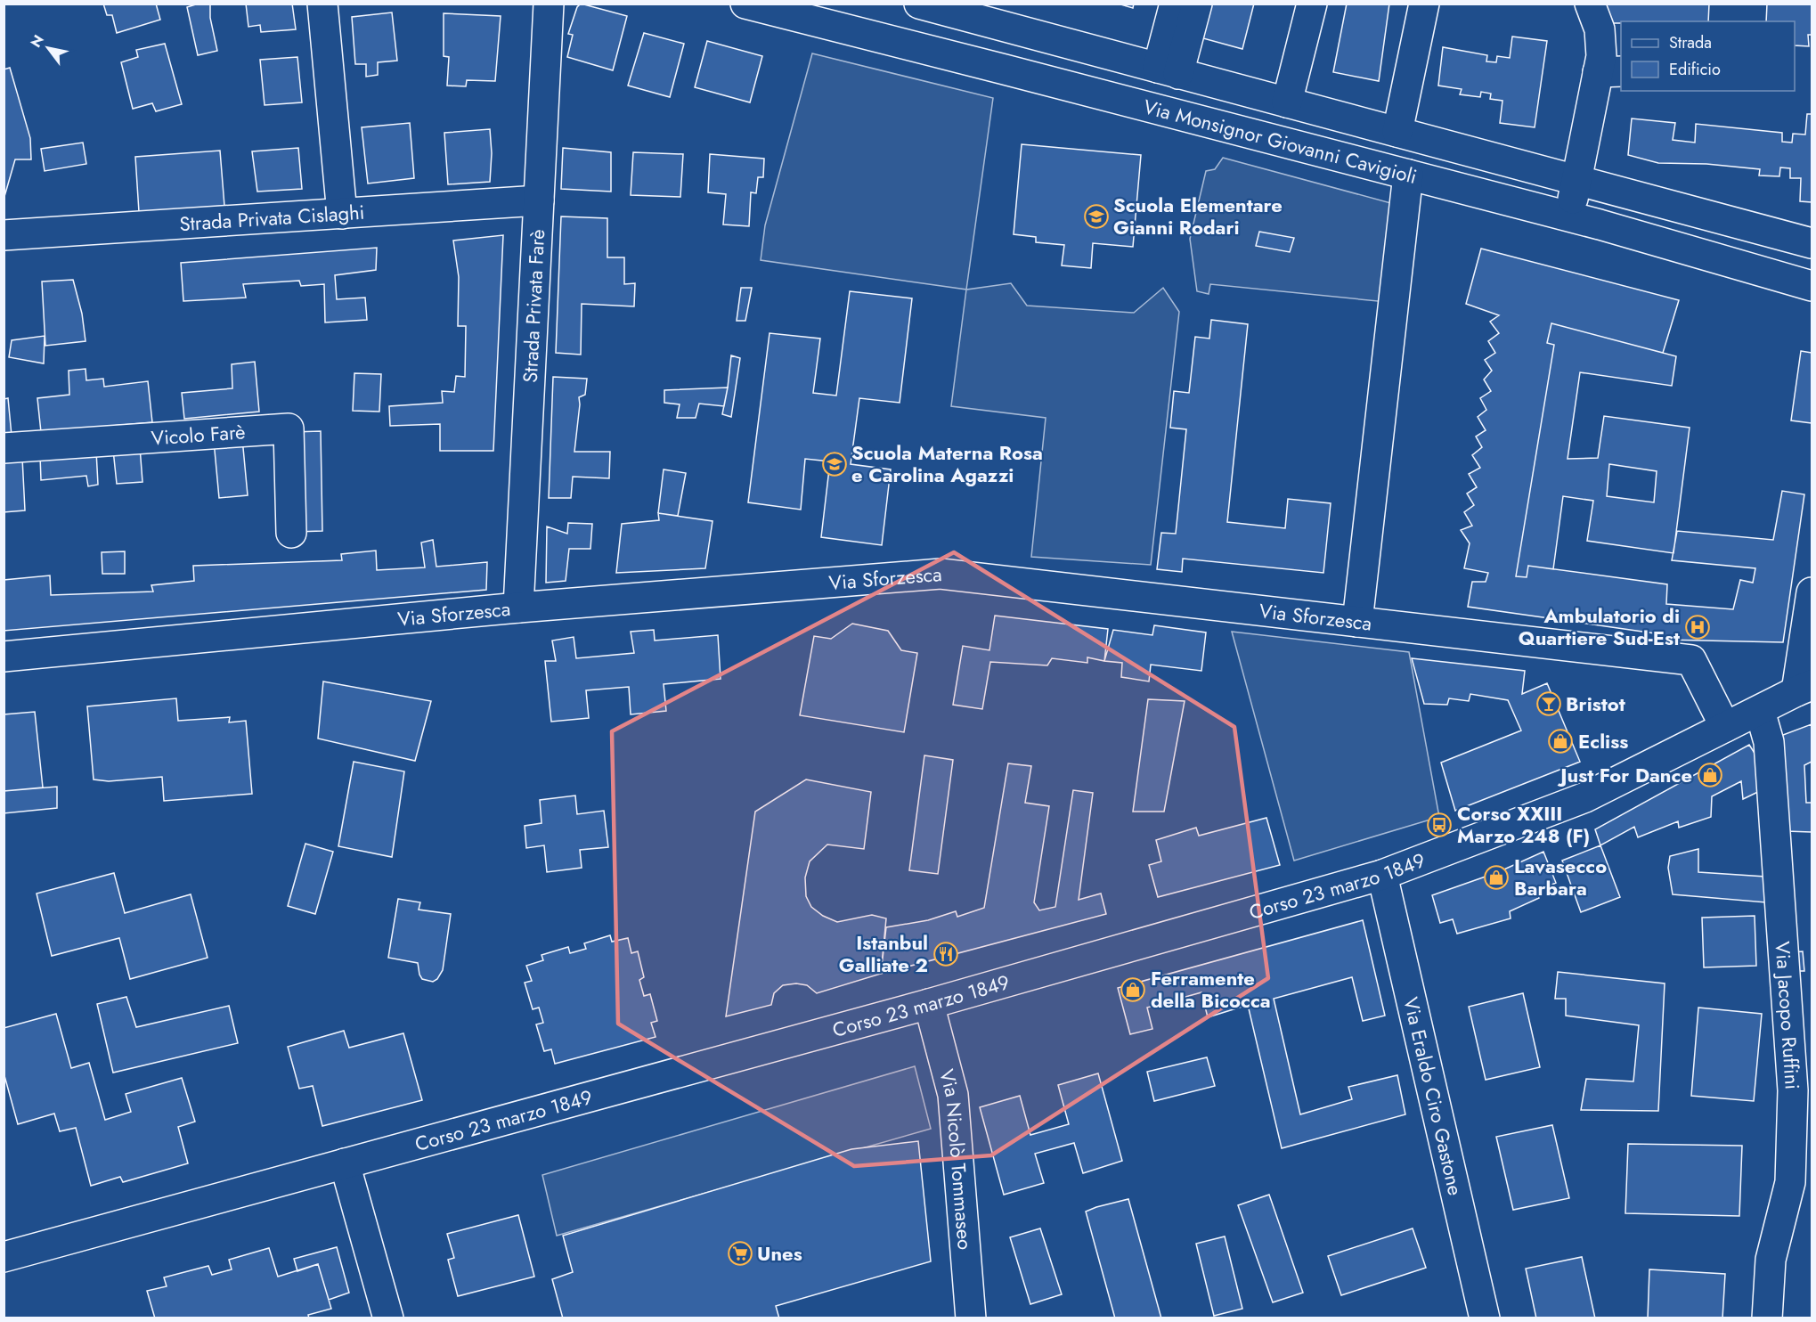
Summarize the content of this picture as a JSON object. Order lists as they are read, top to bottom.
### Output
{
  "streets": {
    "street": [
      "Via Monsignor Giovanni Cavigioli",
      "Strada Privata Cislaghi",
      "Strada Privata Farè",
      "Vicolo Farè",
      "Via Sforzesca",
      "Corso 23 marzo 1849",
      "Via Jacopo Ruffini",
      "Via Eraldo Ciro Gastone",
      "Via Nicolò Tommaseo"
    ]
  },
  "crossings": [
    ["Strada Privata Cislaghi", "Strada Privata Farè"],
    ["Strada Privata Farè", "Via Sforzesca"],
    ["Via Sforzesca", "Corso 23 marzo 1849"],
    ["Corso 23 marzo 1849", "Via Jacopo Ruffini"],
    ["Corso 23 marzo 1849", "Via Eraldo Ciro Gastone"],
    ["Corso 23 marzo 1849", "Via Nicolò Tommaseo"]
  ],
  "places": {
    "school or university": ["Scuola Elementare Gianni Rodari", "Scuola Materna Rosa e Carolina Agazzi"],
    "hospital": ["Ambulatorio di Quartiere Sud-Est"],
    "bar": ["Bristot"],
    "shop": [
      "Ecliss",
      "Just For Dance",
      "Lavasecco Barbara",
      "Ferramente della Bicocca"
    ],
    "bus stop": ["Corso XXIII Marzo 248 (F)"],
    "restaurant": ["Istanbul Galliate 2"],
    "supermarket": ["Unes"]
  },
  "legend": ["Strada", "Edificio"],
  "north": "top left"
}
